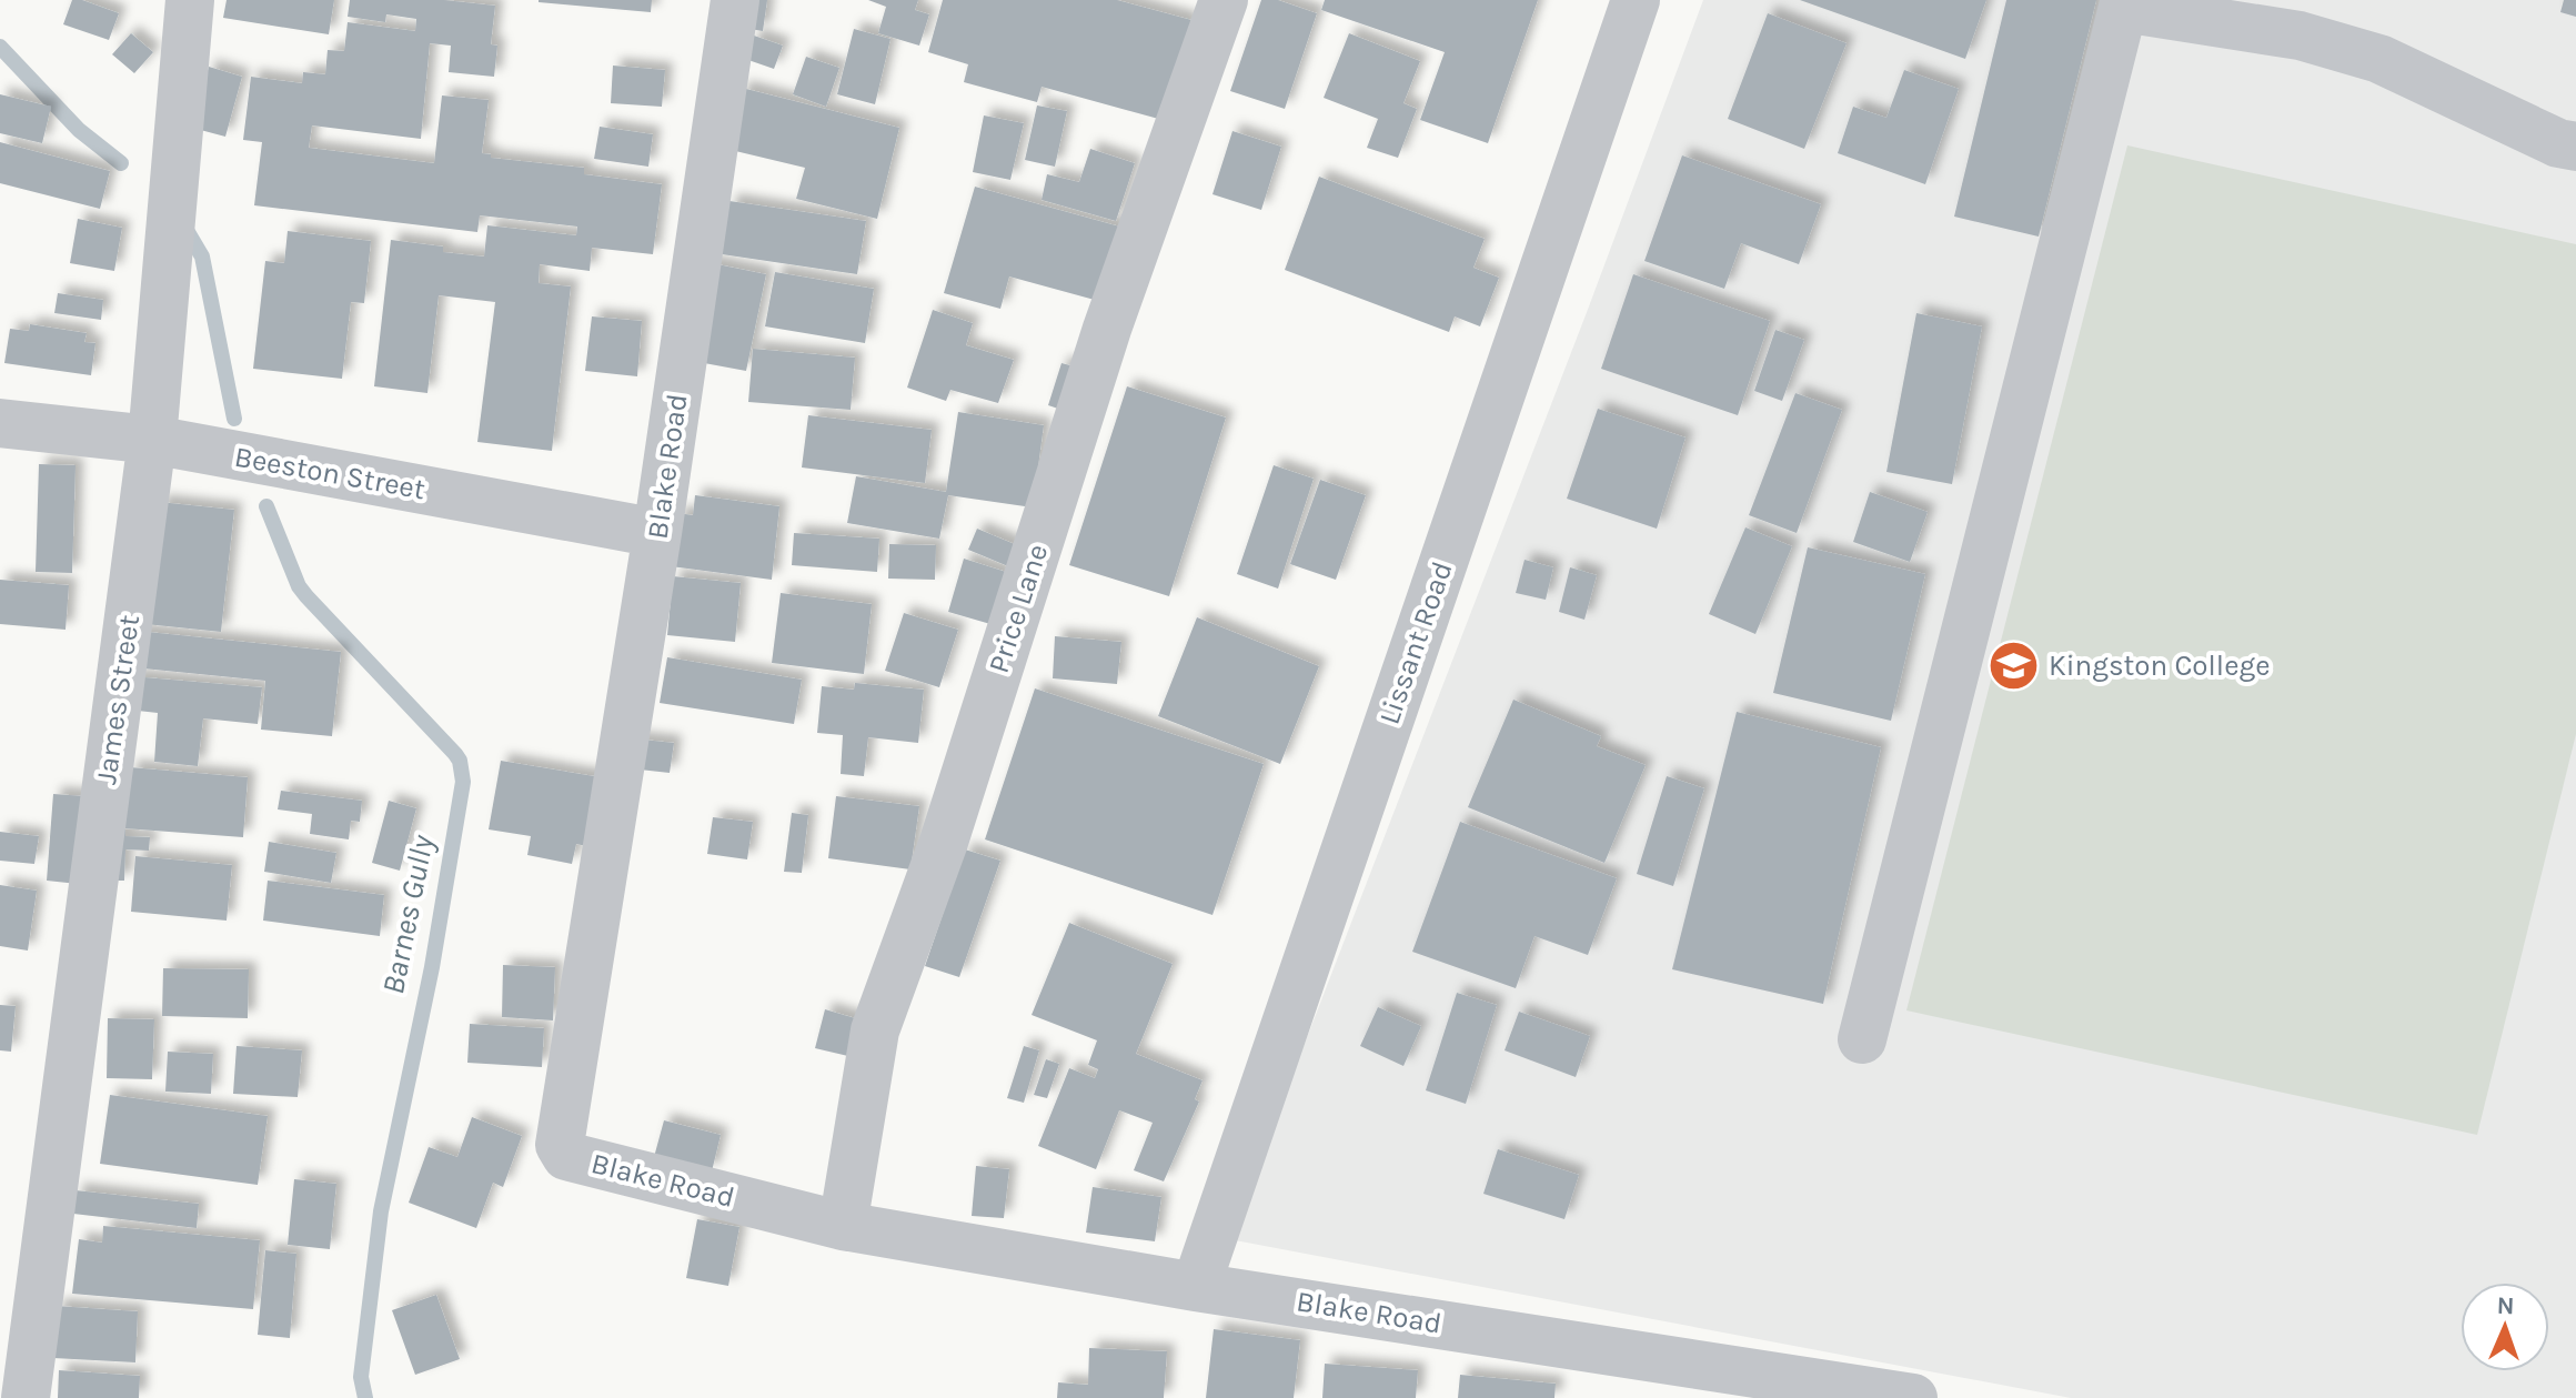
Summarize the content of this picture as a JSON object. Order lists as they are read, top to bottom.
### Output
{
  "streets": {
    "street": [
      "Blake Road",
      "Beeston Street",
      "Price Lane",
      "Lissant Road",
      "James Street"
    ]
  },
  "crossings": [
    ["Blake Road", "Beeston Street"],
    ["Blake Road", "Price Lane"],
    ["Blake Road", "Lissant Road"],
    ["Beeston Street", "James Street"]
  ],
  "water": ["Barnes Gully"],
  "places": {
    "school or university": ["Kingston College"]
  },
  "north": "top"
}
